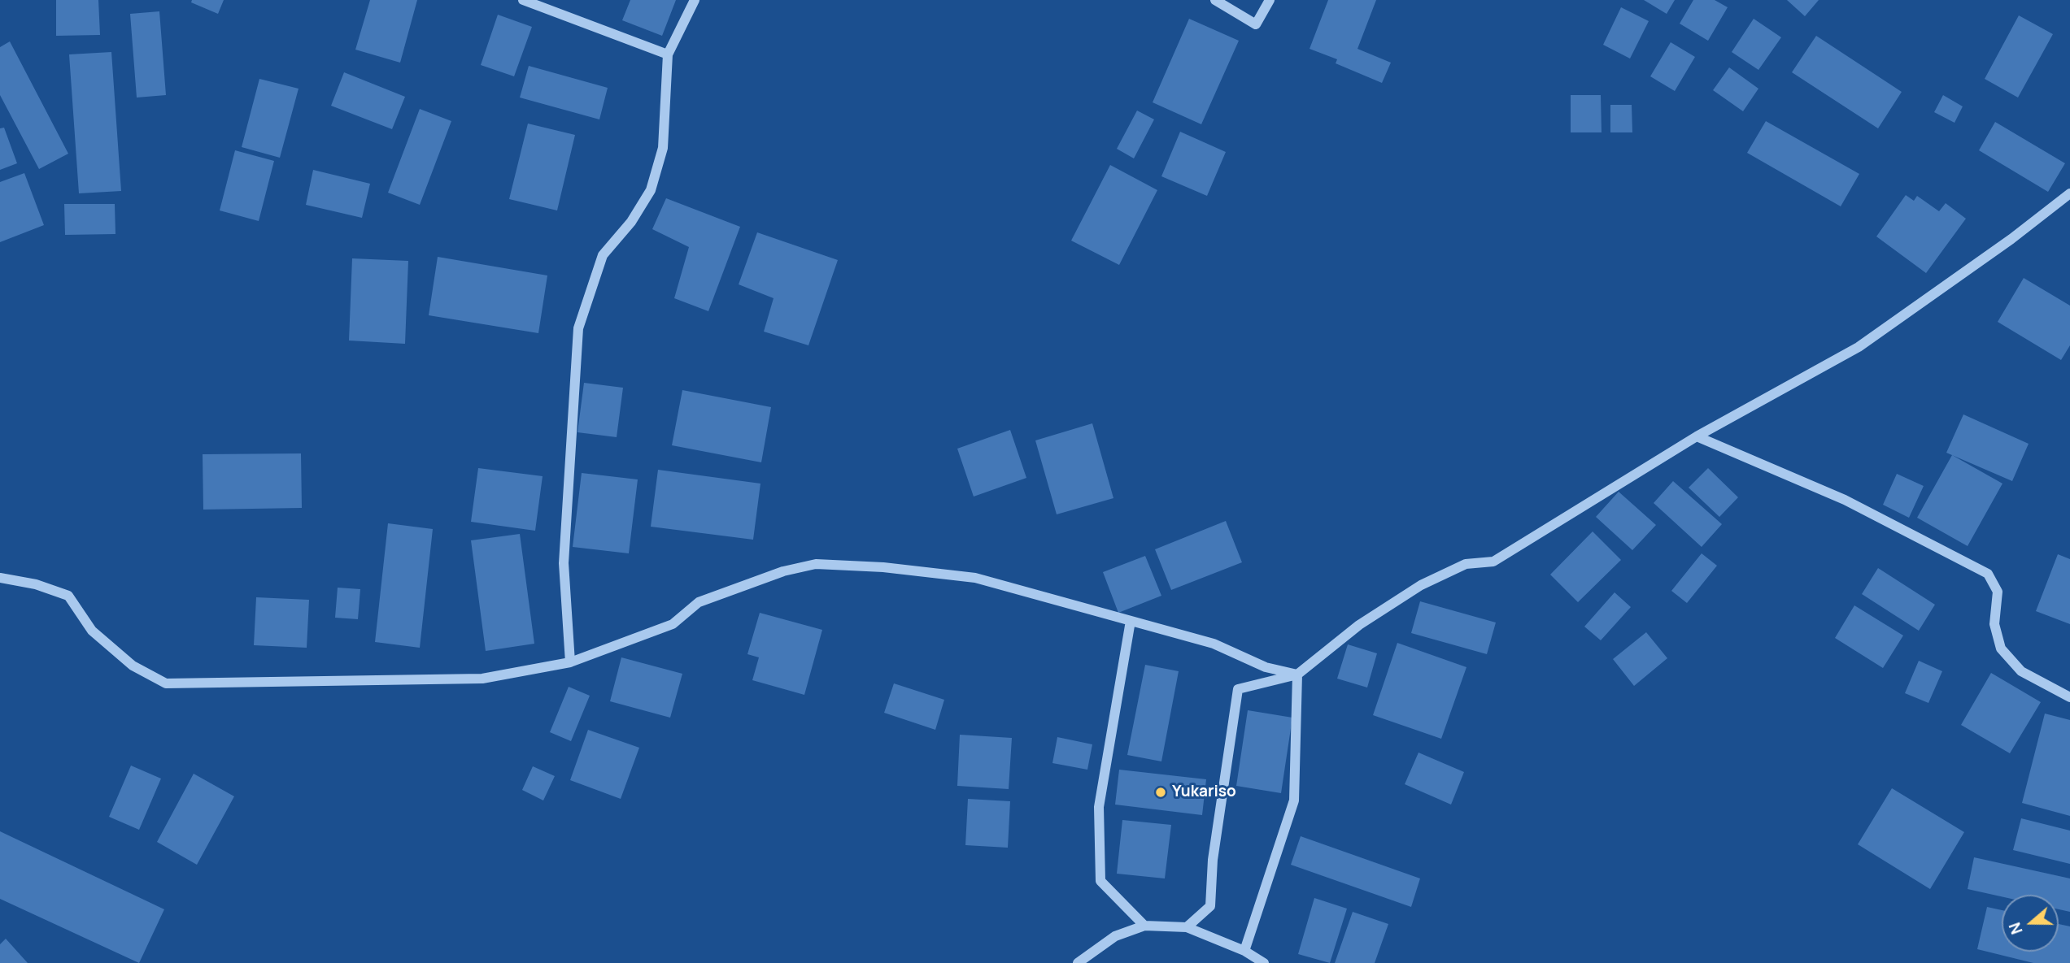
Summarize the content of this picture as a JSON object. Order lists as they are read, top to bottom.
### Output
{
  "places": ["Yukariso"],
  "north": "left"
}
